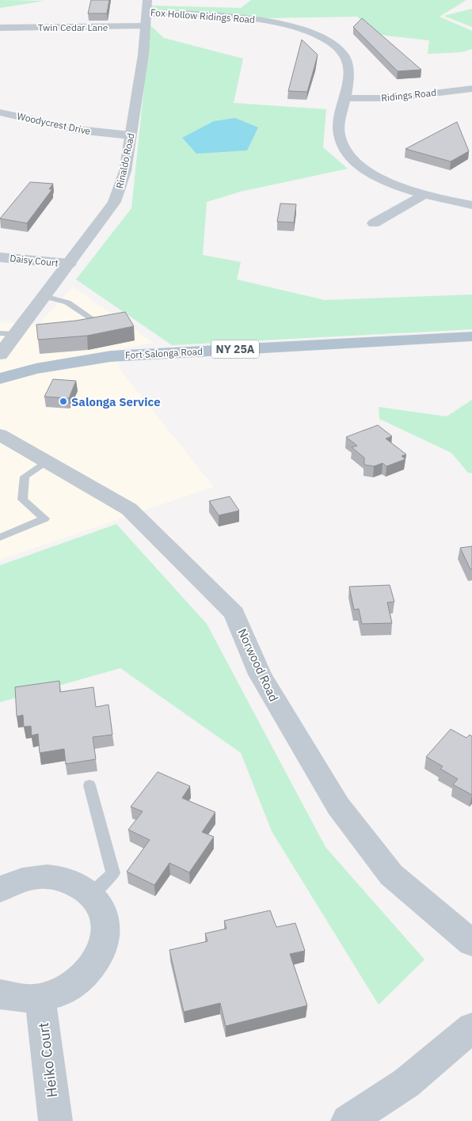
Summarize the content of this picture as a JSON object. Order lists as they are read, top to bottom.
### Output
{
  "streets": {
    "main road": ["NY 25A", "Fort Salonga Road"],
    "street": [
      "Fox Hollow Ridings Road",
      "Twin Cedar Lane",
      "Ridings Road",
      "Woodycrest Drive",
      "Rinaldo Road",
      "Daisy Court",
      "Norwood Road",
      "Heiko Court"
    ]
  },
  "crossings": [
    ["Fox Hollow Ridings Road", "Ridings Road"],
    ["Fox Hollow Ridings Road", "Rinaldo Road"],
    ["Twin Cedar Lane", "Rinaldo Road"],
    ["Woodycrest Drive", "Rinaldo Road"],
    ["Rinaldo Road", "Daisy Court"]
  ],
  "places": ["Salonga Service"]
}
